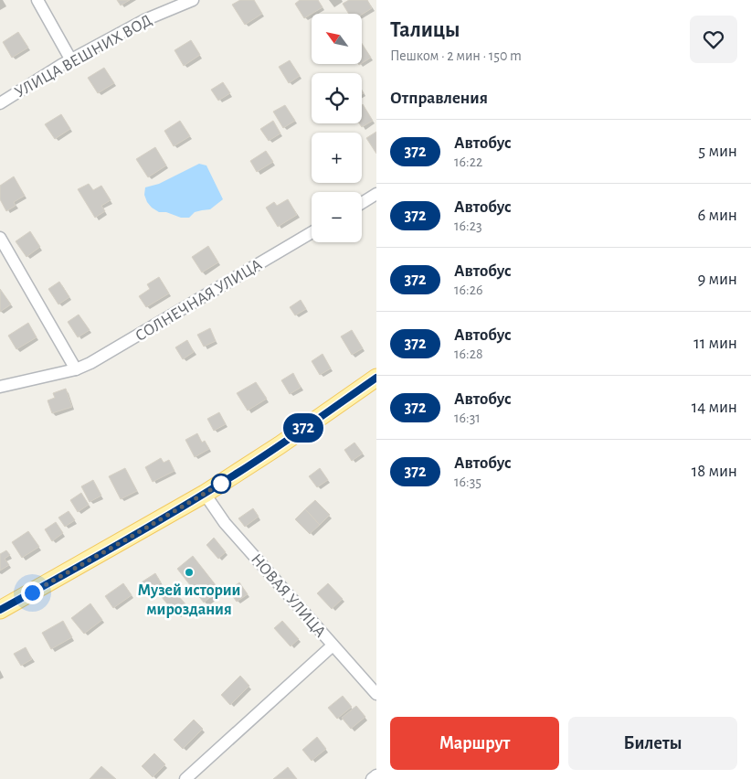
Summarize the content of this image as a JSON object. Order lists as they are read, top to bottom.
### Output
{
  "streets": {
    "street": ["УЛИЦА ВЕШНИХ ВОД", "СОЛНЕЧНАЯ УЛИЦА", "НОВАЯ УЛИЦА"]
  },
  "places": ["Музей истории мироздания"],
  "lines": ["bus line 372"],
  "north": "top left",
  "page": {
    "on_map": "372",
    "heading": [
      ["Талицы", "Пешком · 2 мин · 150 m"],
      "Отправления"
    ],
    "map_buttons": ["+", "−"],
    "list": [
      {
        "mark": "372",
        "name": "Автобус",
        "note": "16:22",
        "value": "5 мин"
      },
      {
        "mark": "372",
        "name": "Автобус",
        "note": "16:23",
        "value": "6 мин"
      },
      {
        "mark": "372",
        "name": "Автобус",
        "note": "16:26",
        "value": "9 мин"
      },
      {
        "mark": "372",
        "name": "Автобус",
        "note": "16:28",
        "value": "11 мин"
      },
      {
        "mark": "372",
        "name": "Автобус",
        "note": "16:31",
        "value": "14 мин"
      },
      {
        "mark": "372",
        "name": "Автобус",
        "note": "16:35",
        "value": "18 мин"
      }
    ],
    "buttons": ["Маршрут", "Билеты"]
  }
}
